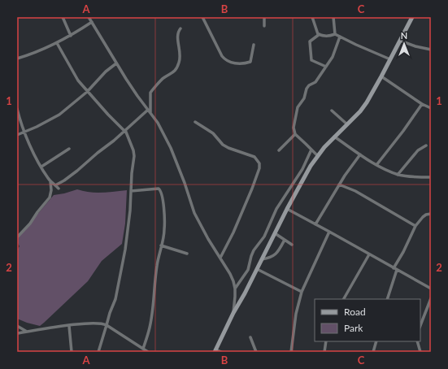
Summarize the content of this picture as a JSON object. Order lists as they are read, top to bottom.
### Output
{
  "legend": ["Road", "Park"],
  "north": "top",
  "grid": {
    "columns": ["A", "B", "C"],
    "rows": ["1", "2"]
  }
}
